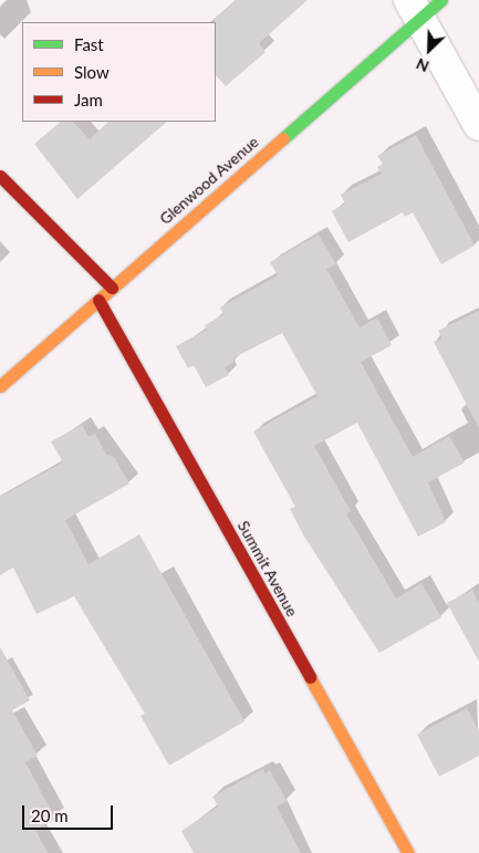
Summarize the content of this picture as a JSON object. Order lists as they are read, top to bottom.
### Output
{
  "streets": {
    "street": ["Glenwood Avenue", "Summit Avenue"]
  },
  "crossings": [
    ["Glenwood Avenue", "Summit Avenue"]
  ],
  "legend": ["Fast", "Slow", "Jam"],
  "scale_bar": "20 m",
  "north": "bottom left"
}
